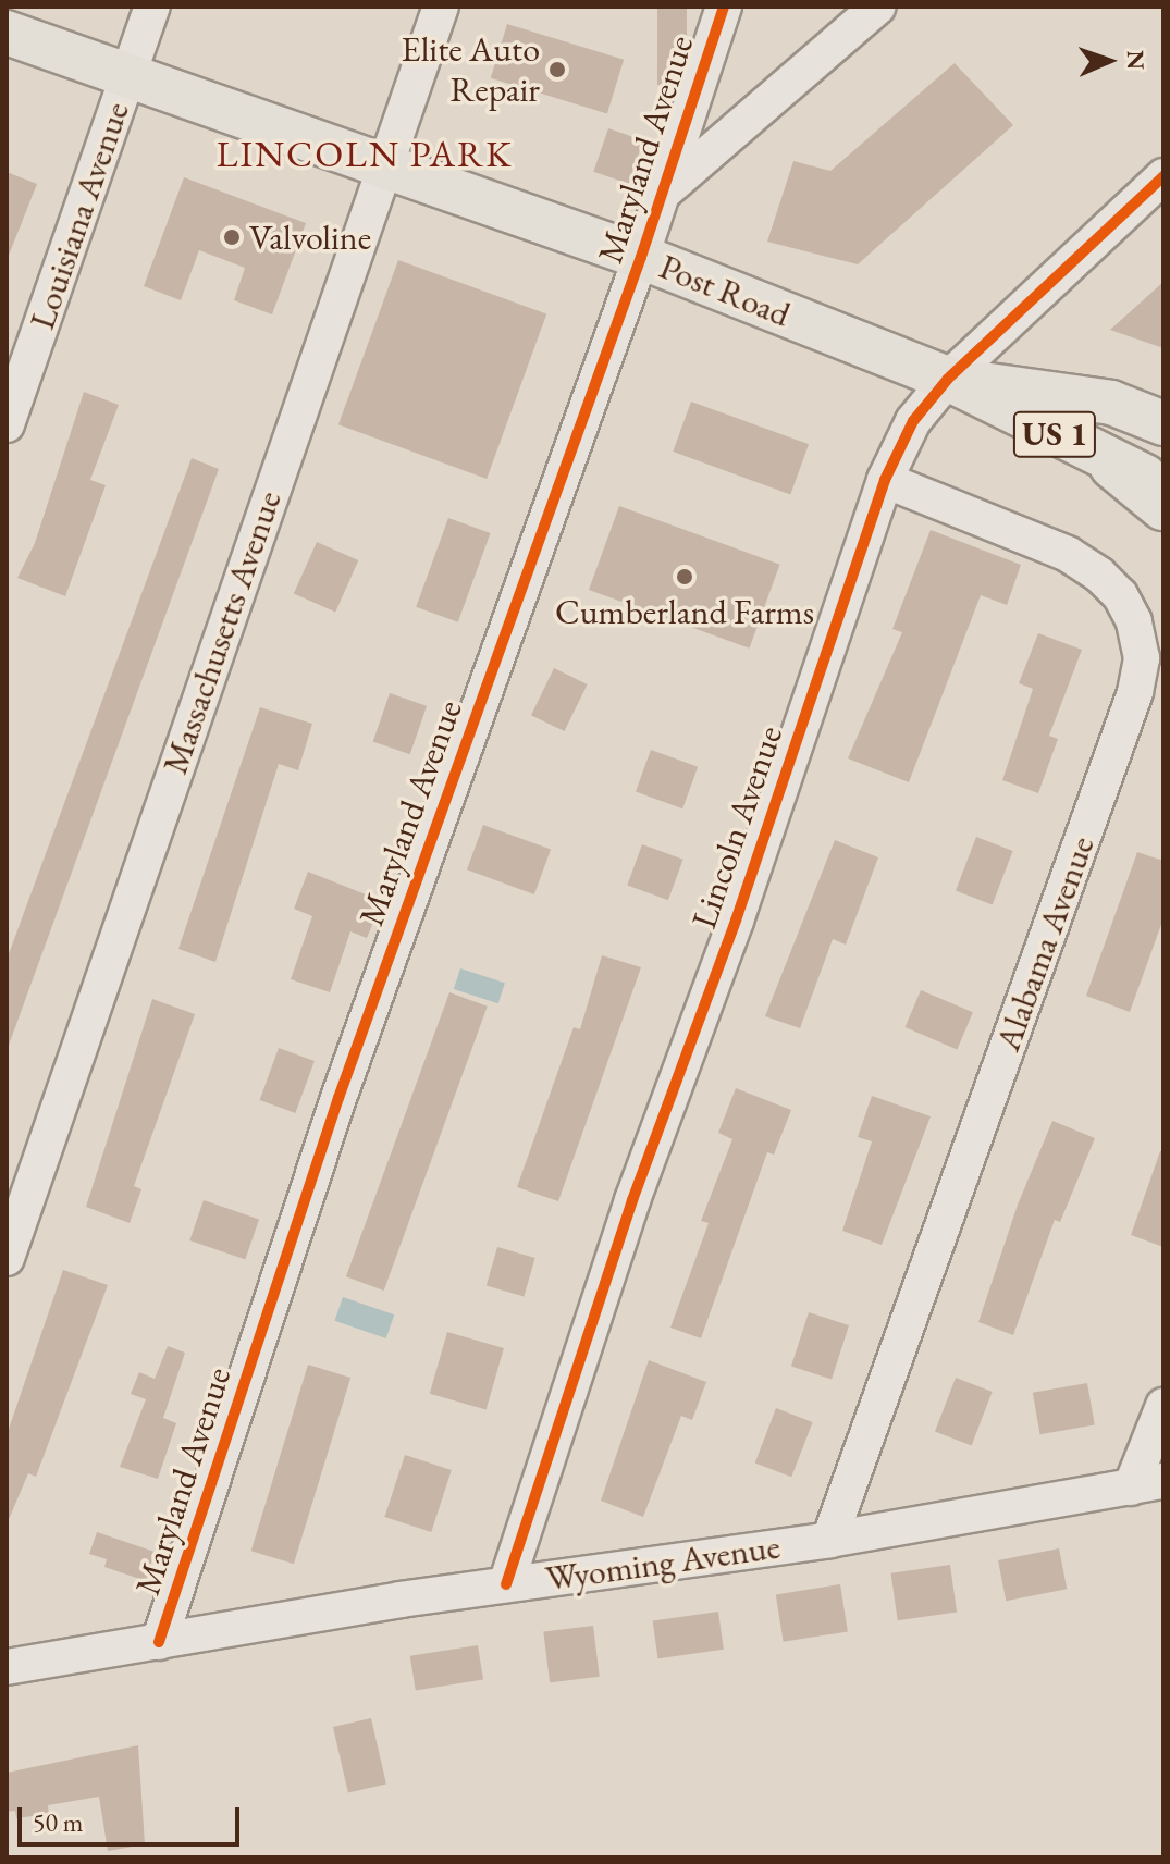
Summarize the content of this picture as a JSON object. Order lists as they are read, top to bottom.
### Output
{
  "streets": {
    "main road": ["Post Road", "US 1"],
    "street": [
      "Maryland Avenue",
      "Louisiana Avenue",
      "Massachusetts Avenue",
      "Lincoln Avenue",
      "Alabama Avenue",
      "Wyoming Avenue"
    ]
  },
  "crossings": [
    ["Maryland Avenue", "Post Road"],
    ["Maryland Avenue", "Wyoming Avenue"],
    ["Louisiana Avenue", "Post Road"],
    ["Post Road", "Massachusetts Avenue"],
    ["Post Road", "Lincoln Avenue"],
    ["Lincoln Avenue", "Alabama Avenue"],
    ["Lincoln Avenue", "Wyoming Avenue"],
    ["Alabama Avenue", "Wyoming Avenue"]
  ],
  "districts": ["LINCOLN PARK"],
  "places": ["Elite Auto Repair", "Valvoline", "Cumberland Farms"],
  "scale_bar": "50 m",
  "north": "right"
}
